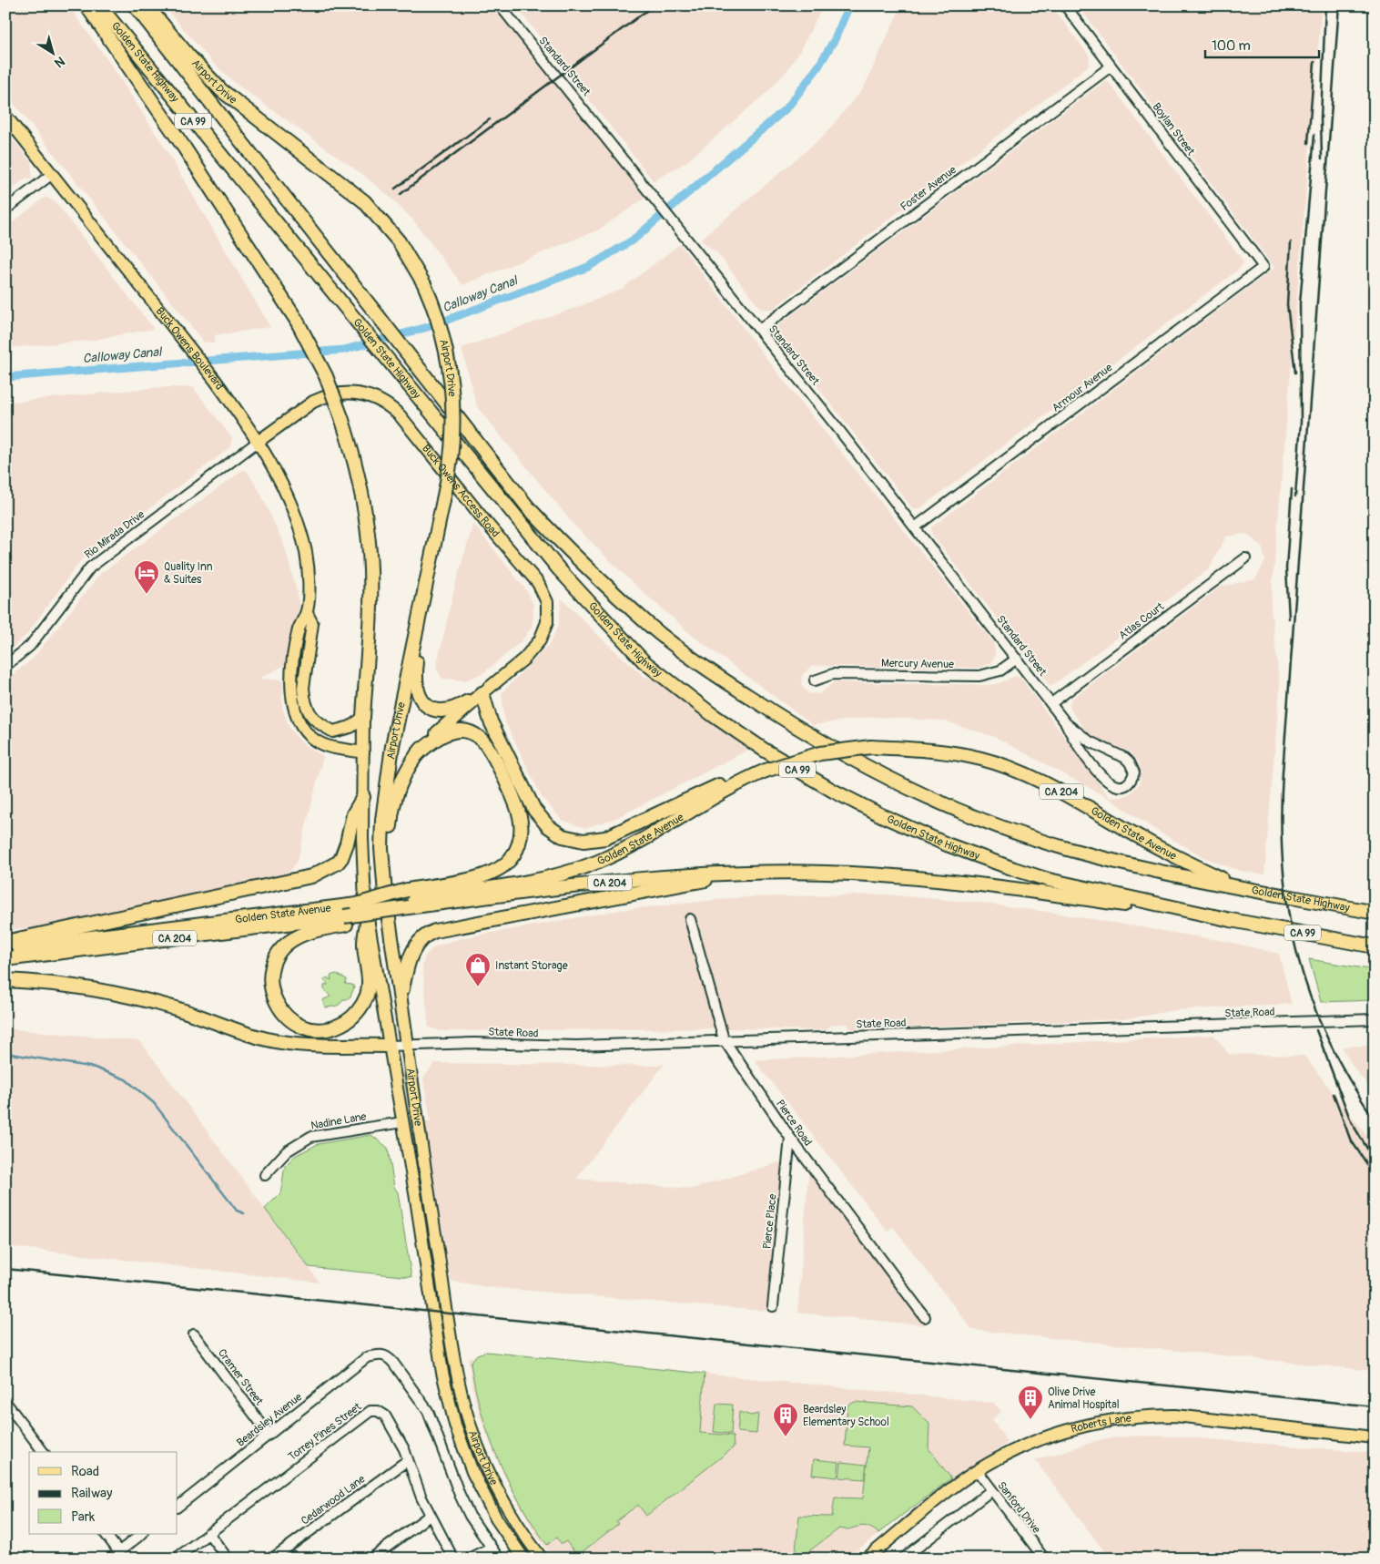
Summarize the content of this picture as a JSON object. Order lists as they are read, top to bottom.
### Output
{
  "streets": {
    "highway": [
      "Golden State Highway",
      "Airport Drive",
      "CA 99",
      "CA 204",
      "Golden State Avenue"
    ],
    "main road": ["Buck Owens Boulevard", "Buck Owens Access Road", "Roberts Lane"],
    "street": [
      "Standard Street",
      "Boylan Street",
      "Foster Avenue",
      "Armour Avenue",
      "Rio Mirada Drive",
      "Atlas Court",
      "Mercury Avenue",
      "State Road",
      "Nadine Lane",
      "Pierce Road",
      "Pierce Place",
      "Cramer Street",
      "Beardsley Avenue",
      "Torrey Pines Street",
      "Cedarwood Lane",
      "Sanford Drive"
    ]
  },
  "crossings": [
    ["Golden State Highway", "Golden State Avenue"],
    ["Standard Street", "Foster Avenue"],
    ["Standard Street", "Armour Avenue"],
    ["Standard Street", "Atlas Court"],
    ["Standard Street", "Mercury Avenue"],
    ["Airport Drive", "Buck Owens Boulevard"],
    ["Airport Drive", "State Road"],
    ["Airport Drive", "Nadine Lane"],
    ["Boylan Street", "Foster Avenue"],
    ["Boylan Street", "Armour Avenue"],
    ["Buck Owens Boulevard", "Buck Owens Access Road"],
    ["Buck Owens Boulevard", "Rio Mirada Drive"],
    ["Buck Owens Access Road", "Rio Mirada Drive"],
    ["State Road", "Pierce Road"],
    ["Pierce Road", "Pierce Place"],
    ["Cramer Street", "Beardsley Avenue"],
    ["Roberts Lane", "Sanford Drive"],
    ["Torrey Pines Street", "Cedarwood Lane"]
  ],
  "water": ["Calloway Canal"],
  "places": {
    "hotel": ["Quality Inn & Suites"],
    "shop": ["Instant Storage"],
    "building": ["Olive Drive Animal Hospital", "Beardsley Elementary School"]
  },
  "legend": ["Road", "Railway", "Park"],
  "scale_bar": "100 m",
  "north": "bottom right"
}
